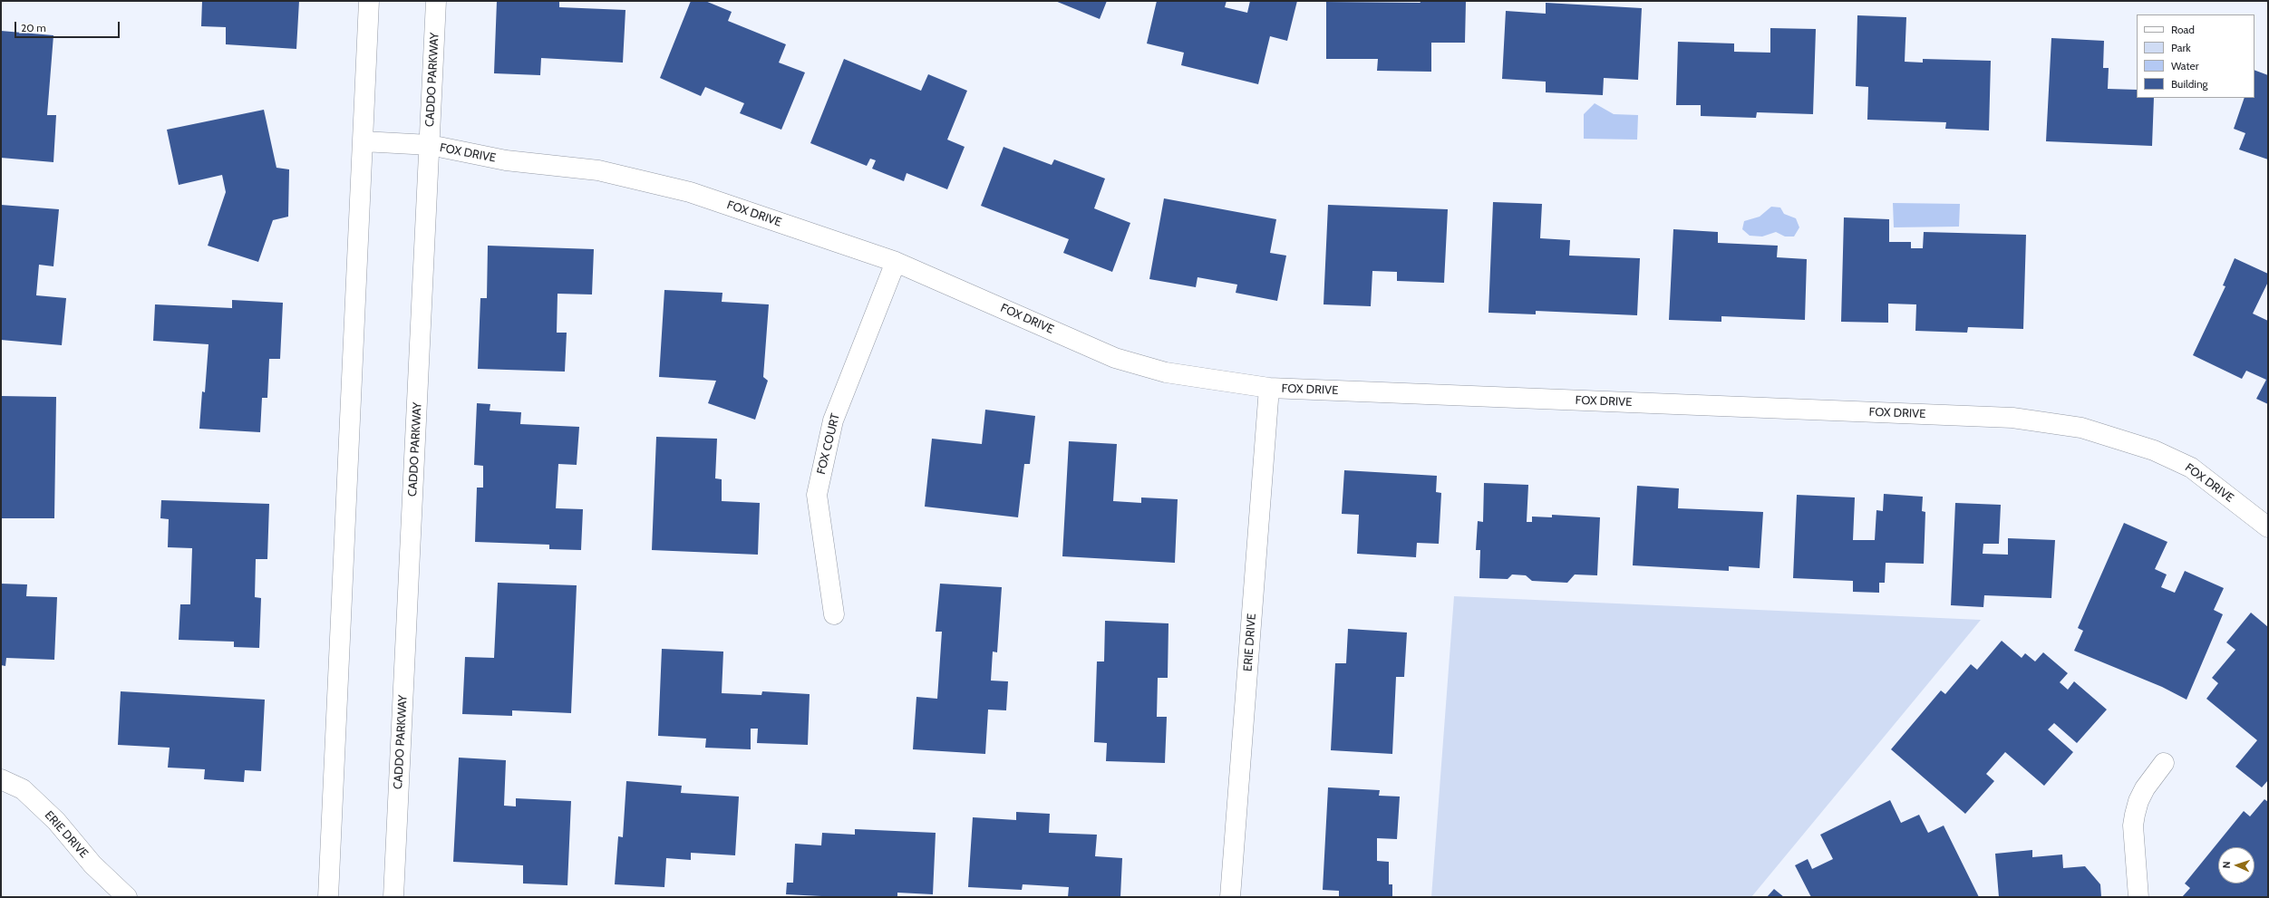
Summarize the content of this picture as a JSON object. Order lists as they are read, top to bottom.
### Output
{
  "streets": {
    "street": [
      "CADDO PARKWAY",
      "FOX DRIVE",
      "FOX COURT",
      "ERIE DRIVE"
    ]
  },
  "crossings": [
    ["CADDO PARKWAY", "FOX DRIVE"],
    ["FOX DRIVE", "FOX COURT"],
    ["FOX DRIVE", "ERIE DRIVE"]
  ],
  "legend": [
    "Road",
    "Park",
    "Water",
    "Building"
  ],
  "scale_bar": "20 m",
  "north": "left"
}
